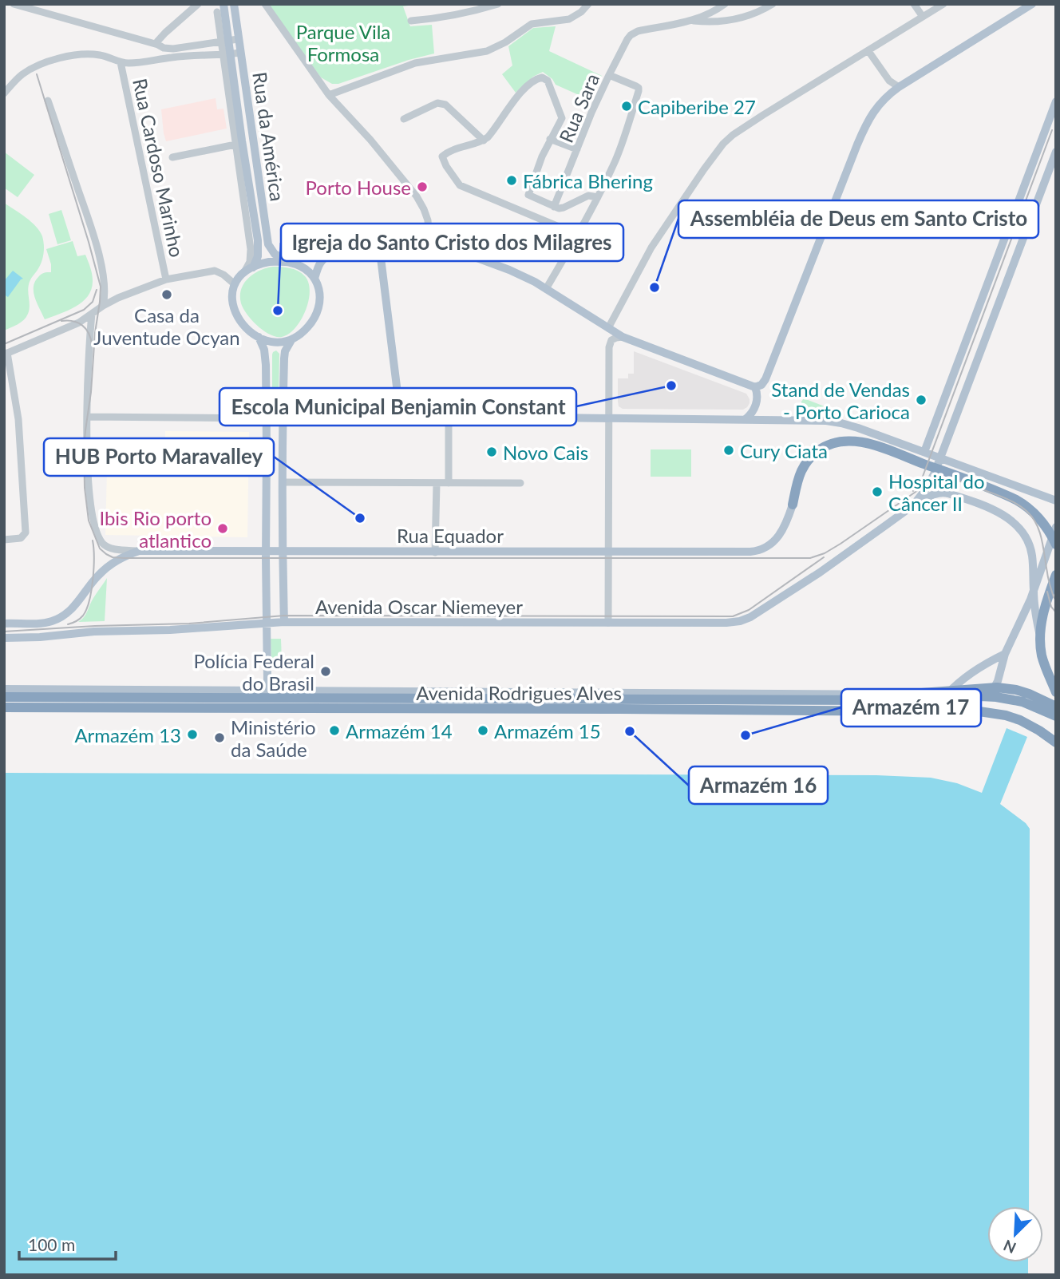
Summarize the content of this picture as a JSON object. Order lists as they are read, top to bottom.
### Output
{
  "streets": {
    "highway": ["Avenida Rodrigues Alves"],
    "main road": ["Rua da América", "Rua Equador", "Avenida Oscar Niemeyer"],
    "street": ["Rua Sara", "Rua Cardoso Marinho"]
  },
  "parks": ["Parque Vila Formosa"],
  "places": [
    "Capiberibe 27",
    "Fábrica Bhering",
    "Porto House",
    "Assembléia de Deus em Santo Cristo",
    "Casa da Juventude Ocyan",
    "Igreja do Santo Cristo dos Milagres",
    "Escola Municipal Benjamin Constant",
    "Stand de Vendas - Porto Carioca",
    "Cury Ciata",
    "Novo Cais",
    "Hospital do Câncer II",
    "HUB Porto Maravalley",
    "Ibis Rio porto atlantico",
    "Polícia Federal do Brasil",
    "Armazém 14",
    "Armazém 15",
    "Armazém 16",
    "Armazém 13",
    "Armazém 17",
    "Ministério da Saúde"
  ],
  "scale_bar": "100 m",
  "north": "bottom left"
}
